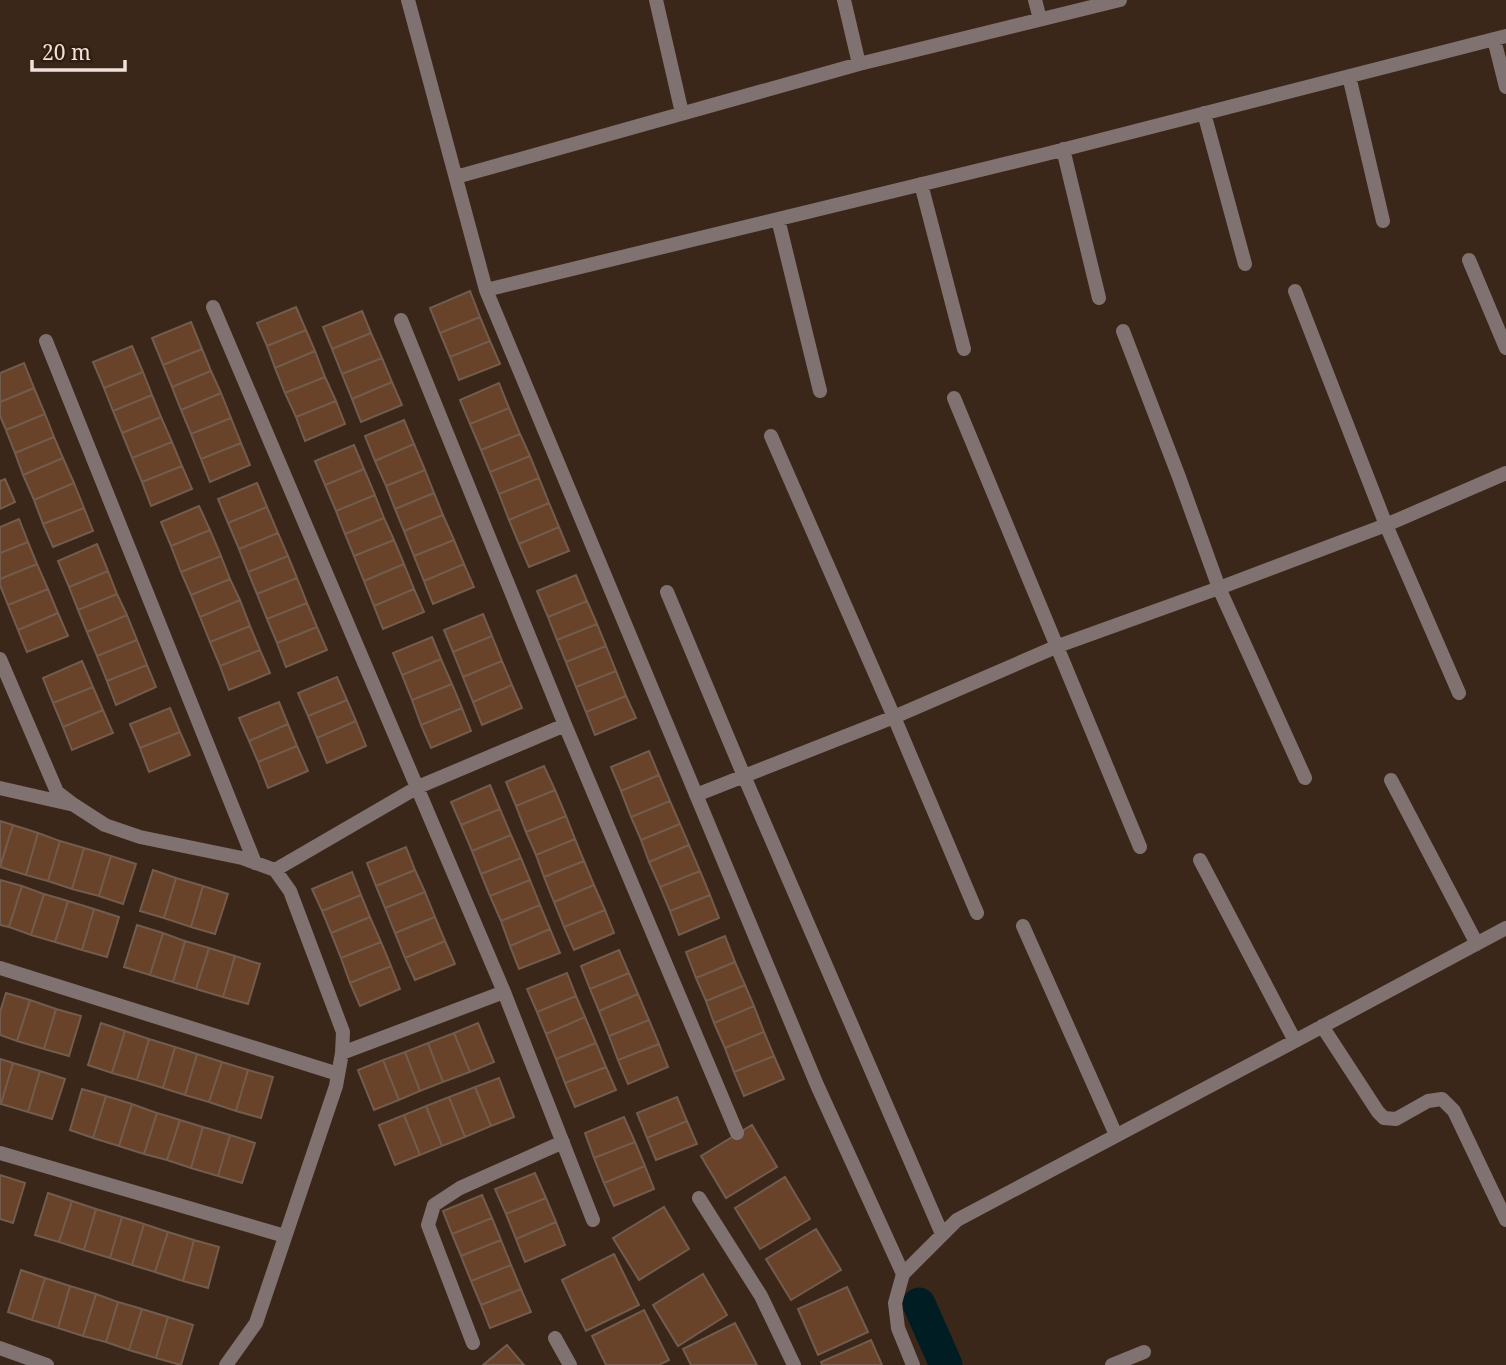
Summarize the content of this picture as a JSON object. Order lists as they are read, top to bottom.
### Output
{
  "scale_bar": "20 m"
}
